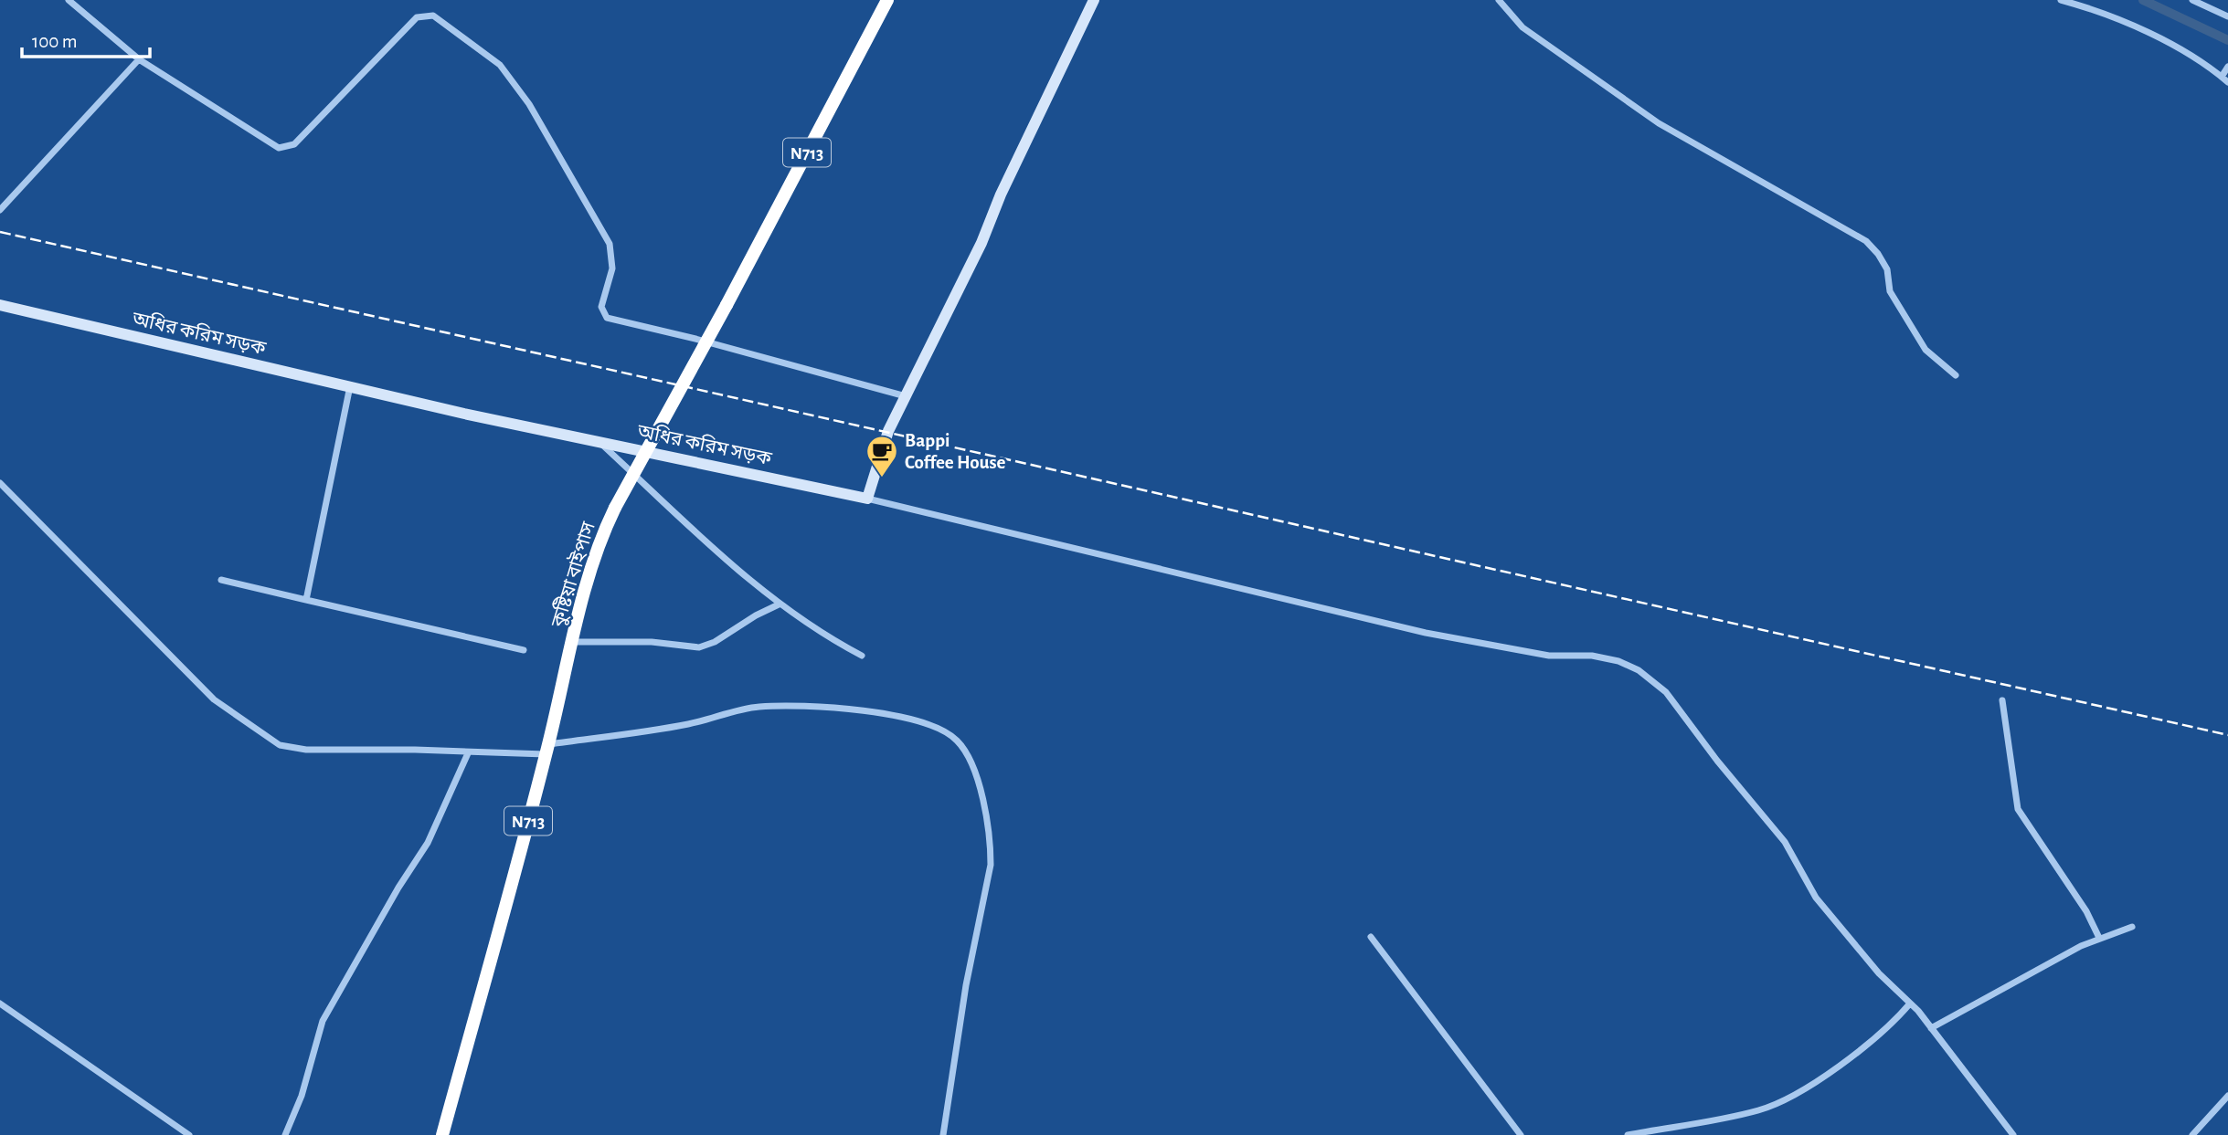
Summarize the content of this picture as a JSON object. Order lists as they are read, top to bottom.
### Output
{
  "streets": {
    "highway": ["N713", "কুষ্টিয়া বাইপাস"],
    "main road": ["অধির করিম সড়ক"]
  },
  "places": {
    "cafe": ["Bappi Coffee House"]
  },
  "scale_bar": "100 m"
}
